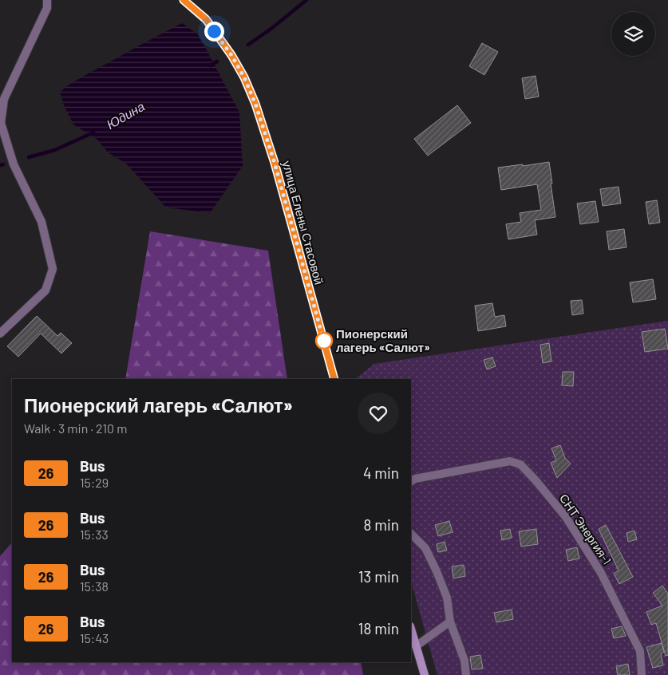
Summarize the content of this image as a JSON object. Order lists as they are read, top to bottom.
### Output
{
  "streets": {
    "main road": ["улица Елены Стасовой"],
    "street": ["СНТ Энергия-1"]
  },
  "water": ["Юдина"],
  "places": ["Пионерский лагерь «Салют»"],
  "lines": ["bus line 26"],
  "page": {
    "heading": ["Пионерский лагерь «Салют»", "Walk · 3 min · 210 m"],
    "list": [
      {
        "mark": "26",
        "name": "Bus",
        "note": "15:29",
        "value": "4 min"
      },
      {
        "mark": "26",
        "name": "Bus",
        "note": "15:33",
        "value": "8 min"
      },
      {
        "mark": "26",
        "name": "Bus",
        "note": "15:38",
        "value": "13 min"
      },
      {
        "mark": "26",
        "name": "Bus",
        "note": "15:43",
        "value": "18 min"
      }
    ]
  }
}
